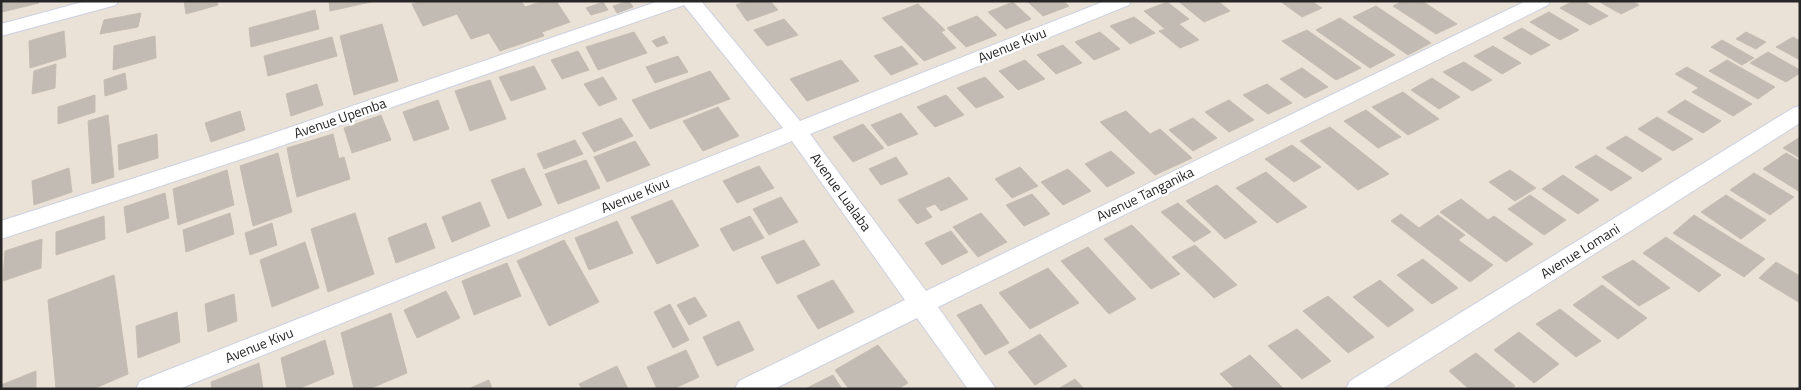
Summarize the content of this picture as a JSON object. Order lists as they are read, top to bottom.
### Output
{
  "streets": {
    "street": [
      "Avenue Kivu",
      "Avenue Upemba",
      "Avenue Lualaba",
      "Avenue Tanganika",
      "Avenue Lomani"
    ]
  },
  "crossings": [
    ["Avenue Kivu", "Avenue Lualaba"],
    ["Avenue Lualaba", "Avenue Tanganika"]
  ]
}
